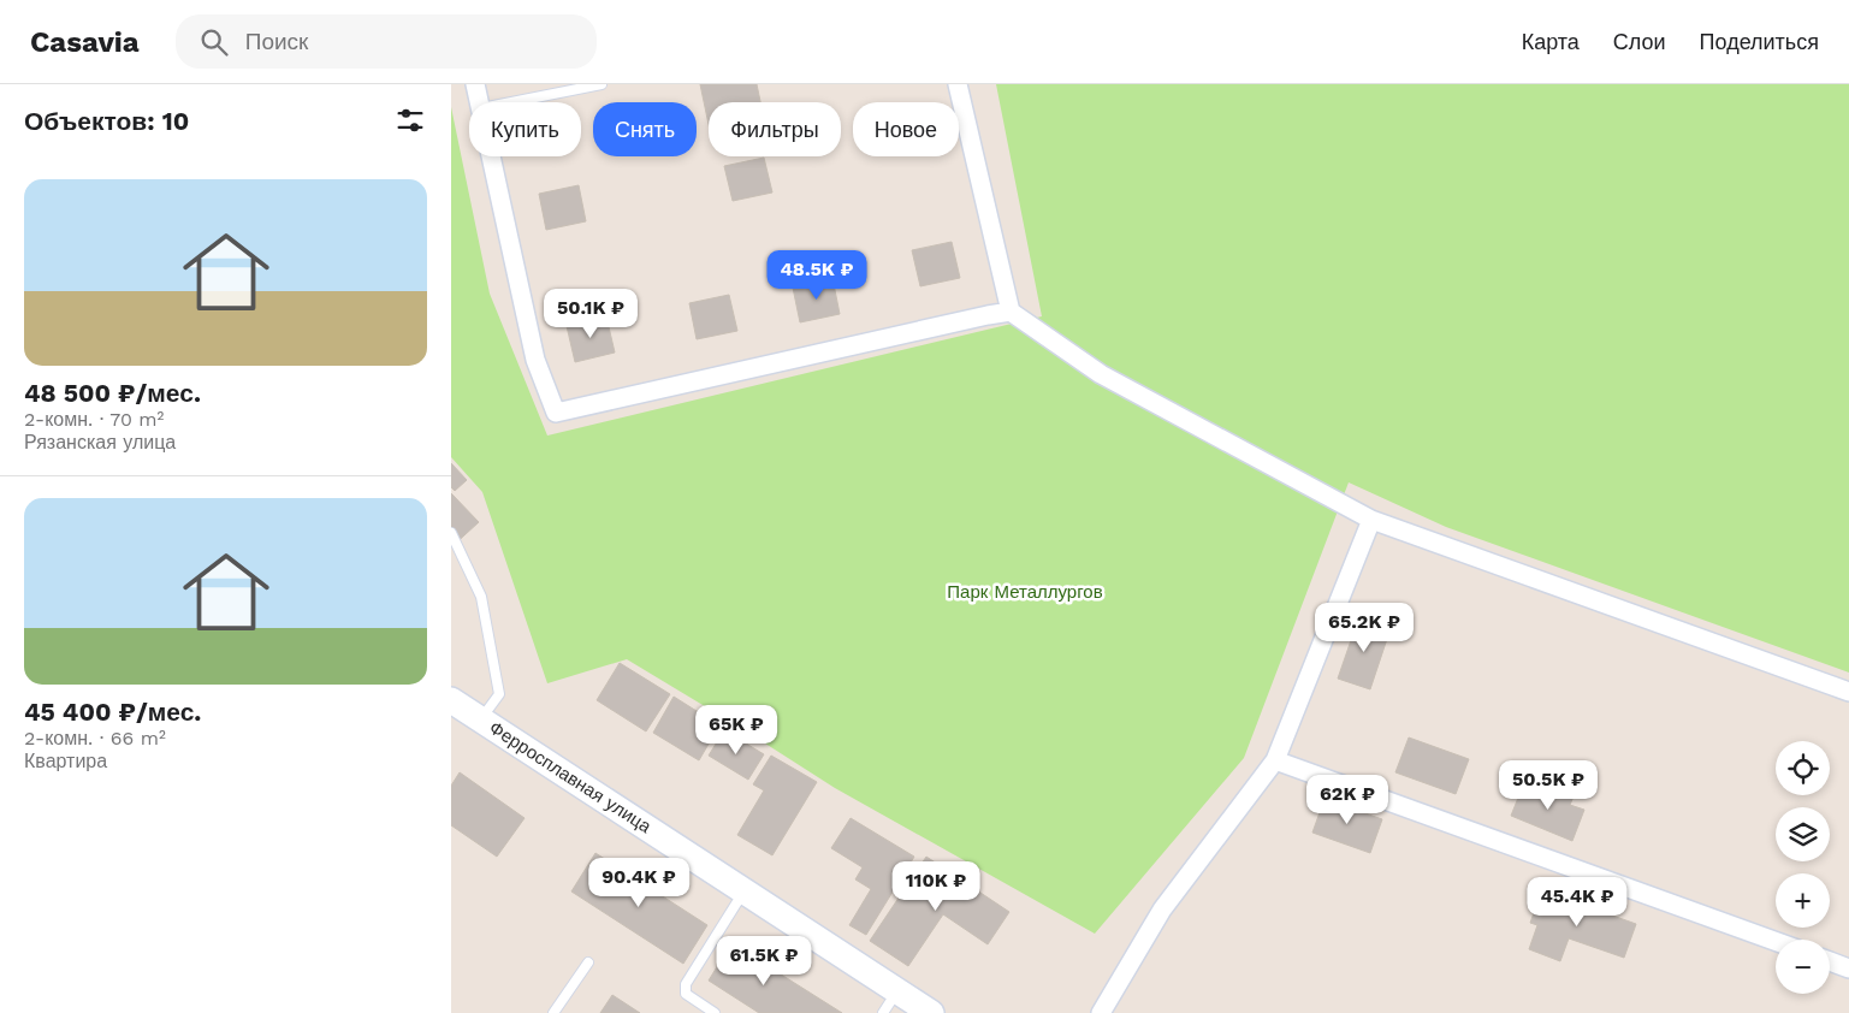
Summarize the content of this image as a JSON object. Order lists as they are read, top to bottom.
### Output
{
  "streets": {
    "street": ["Ферросплавная улица"]
  },
  "parks": ["Парк Металлургов"],
  "page": {
    "header": "Casavia",
    "search": "Поиск",
    "nav": ["Карта", "Слои", "Поделиться"],
    "heading": "Объектов: 10",
    "chip": [
      "Купить",
      "Снять",
      "Фильтры",
      "Новое"
    ],
    "list": [
      {
        "name": "48 500 ₽/мес.",
        "note": "2-комн. · 70 m² · Рязанская улица"
      },
      {
        "name": "45 400 ₽/мес.",
        "note": "2-комн. · 66 m² · Квартира"
      }
    ],
    "price": [
      "48.5K ₽",
      "50.1K ₽",
      "65.2K ₽",
      "65K ₽",
      "50.5K ₽",
      "62K ₽",
      "90.4K ₽",
      "110K ₽",
      "45.4K ₽",
      "61.5K ₽"
    ],
    "map_buttons": ["+", "−"]
  }
}
